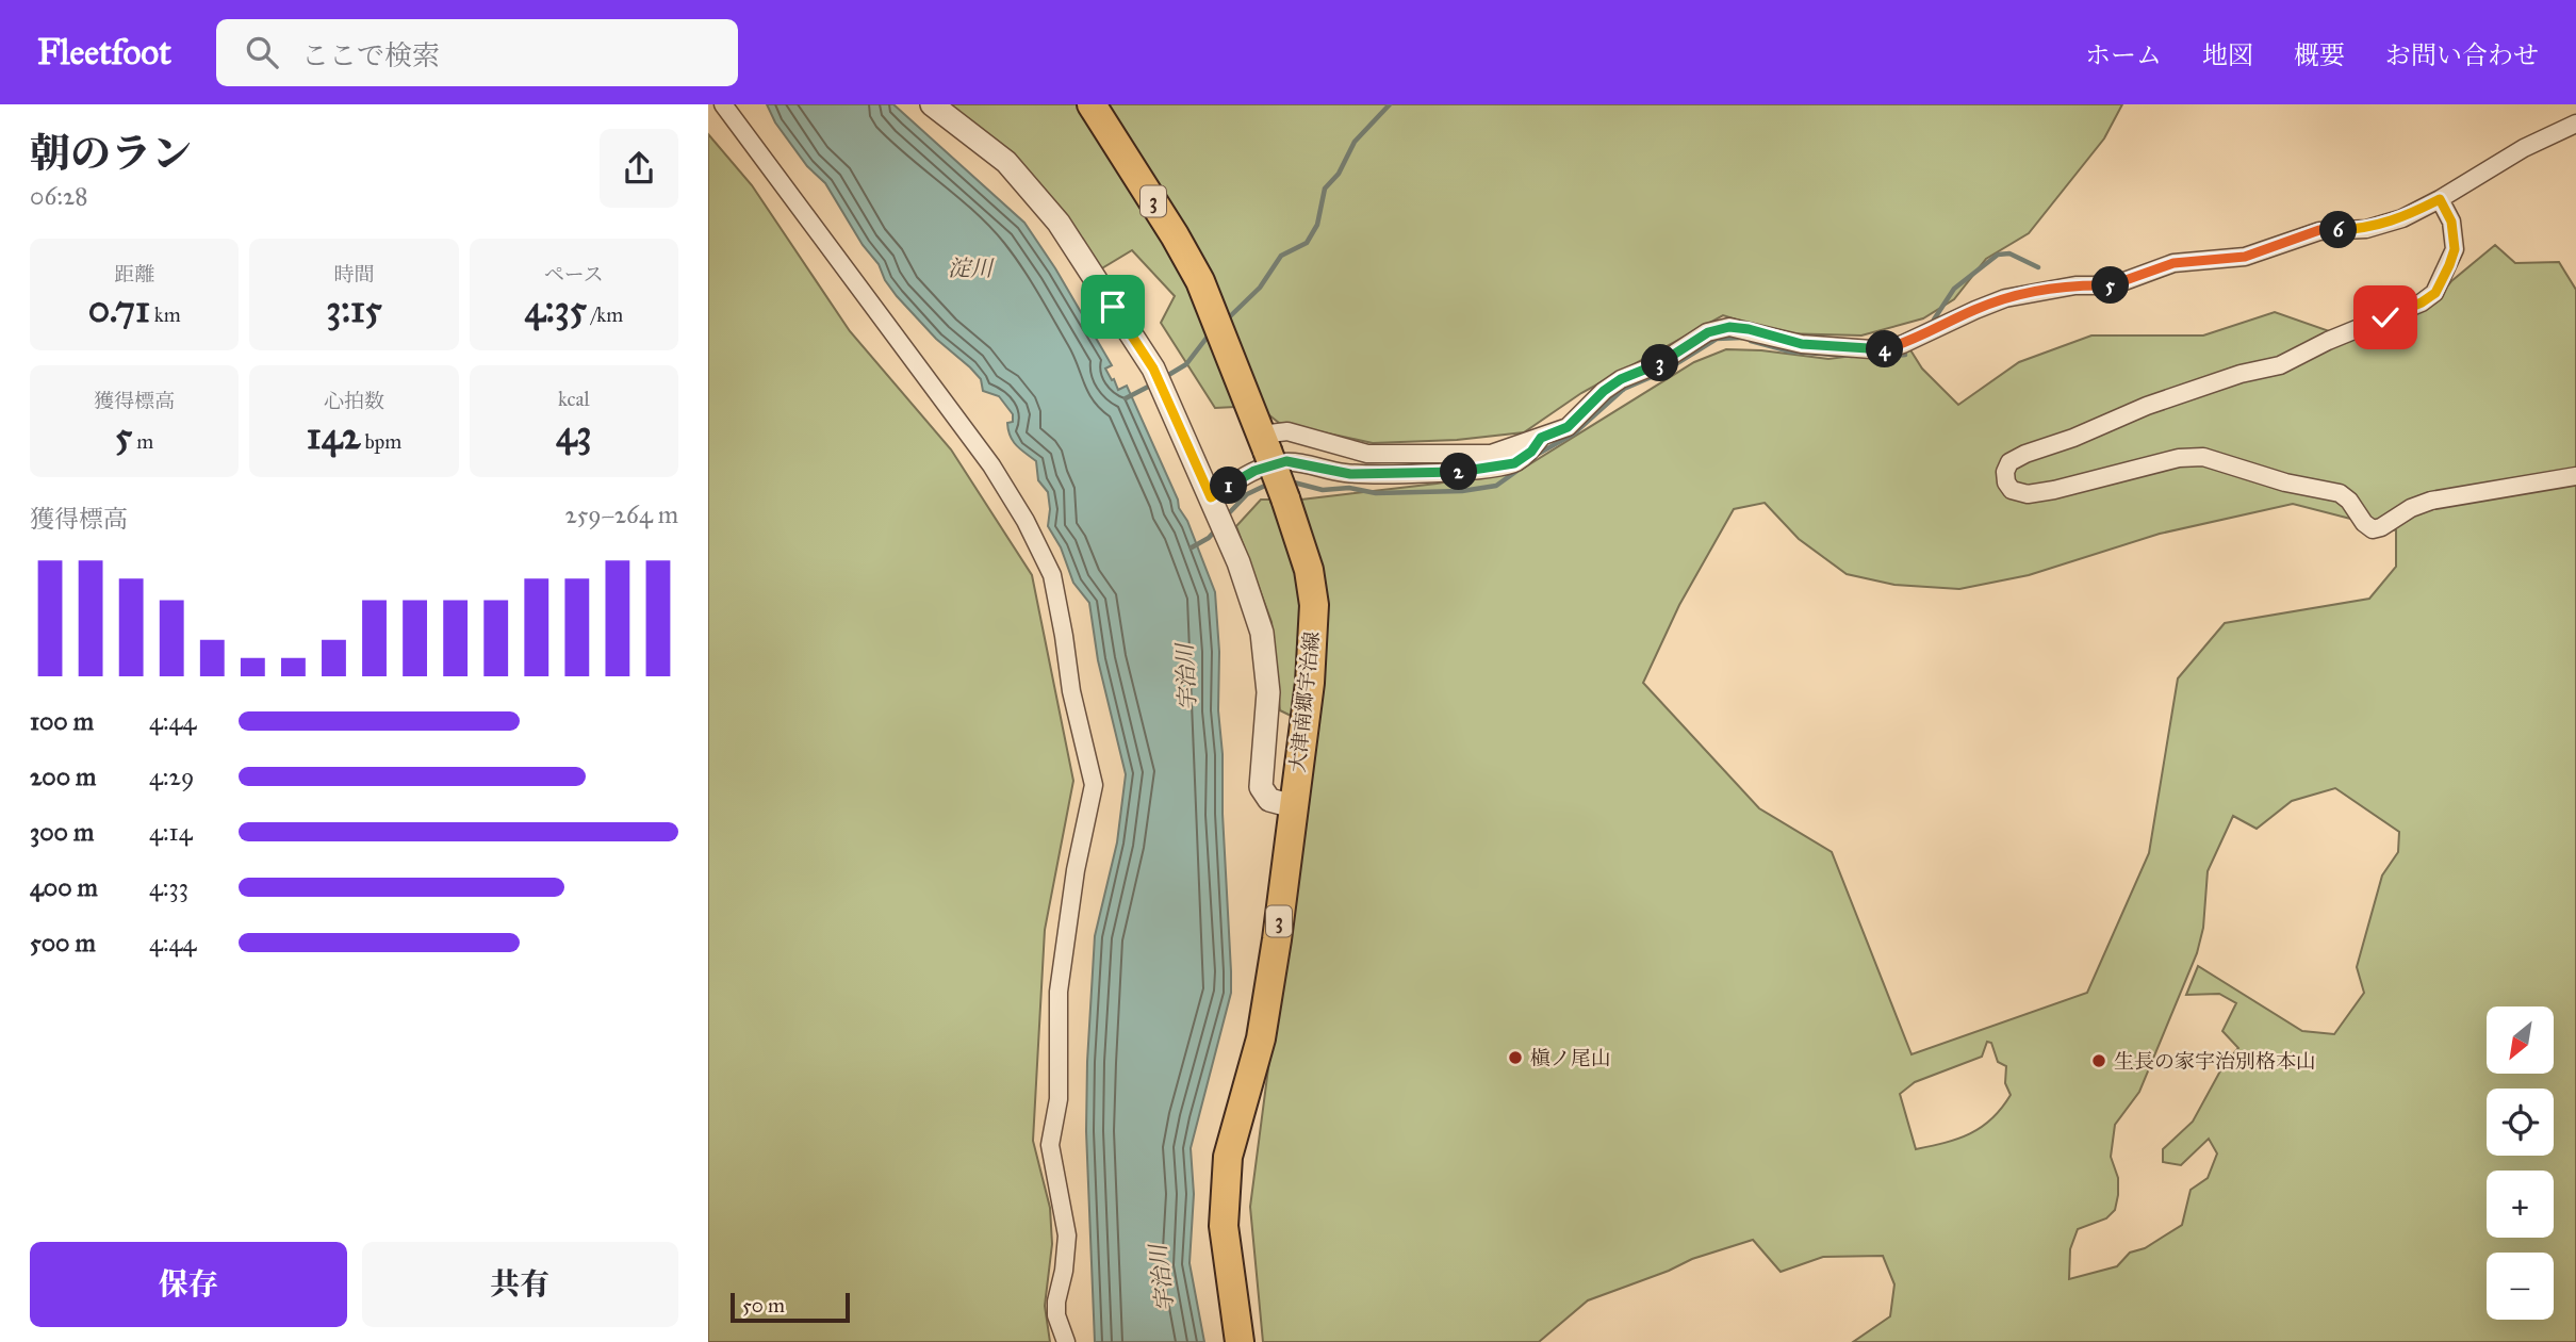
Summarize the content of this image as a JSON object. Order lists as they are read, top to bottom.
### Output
{
  "streets": {
    "main road": ["3", "大津南郷宇治線"]
  },
  "water": ["淀川", "宇治川"],
  "places": ["槇ノ尾山", "生長の家宇治別格本山"],
  "scale_bar": "50 m",
  "north": "bottom left",
  "page": {
    "header": "Fleetfoot",
    "search": "ここで検索",
    "nav": [
      "ホーム",
      "地図",
      "概要",
      "お問い合わせ"
    ],
    "heading": ["朝のラン", "06:28"],
    "pins": [
      "6",
      "5",
      "4",
      "3",
      "2",
      "1"
    ],
    "stats": [
      ["距離", "0.71 km"],
      ["時間", "3:15"],
      ["ペース", "4:35 /km"],
      ["獲得標高", "5 m"],
      ["心拍数", "142 bpm"],
      ["kcal", "43"]
    ],
    "chart": ["獲得標高", "259–264 m"],
    "list": [
      {
        "name": "100 m",
        "note": "4:44"
      },
      {
        "name": "200 m",
        "note": "4:29"
      },
      {
        "name": "300 m",
        "note": "4:14"
      },
      {
        "name": "400 m",
        "note": "4:33"
      },
      {
        "name": "500 m",
        "note": "4:44"
      }
    ],
    "map_buttons": ["+", "−"],
    "buttons": ["保存", "共有"],
    "scale": "50 m"
  }
}
